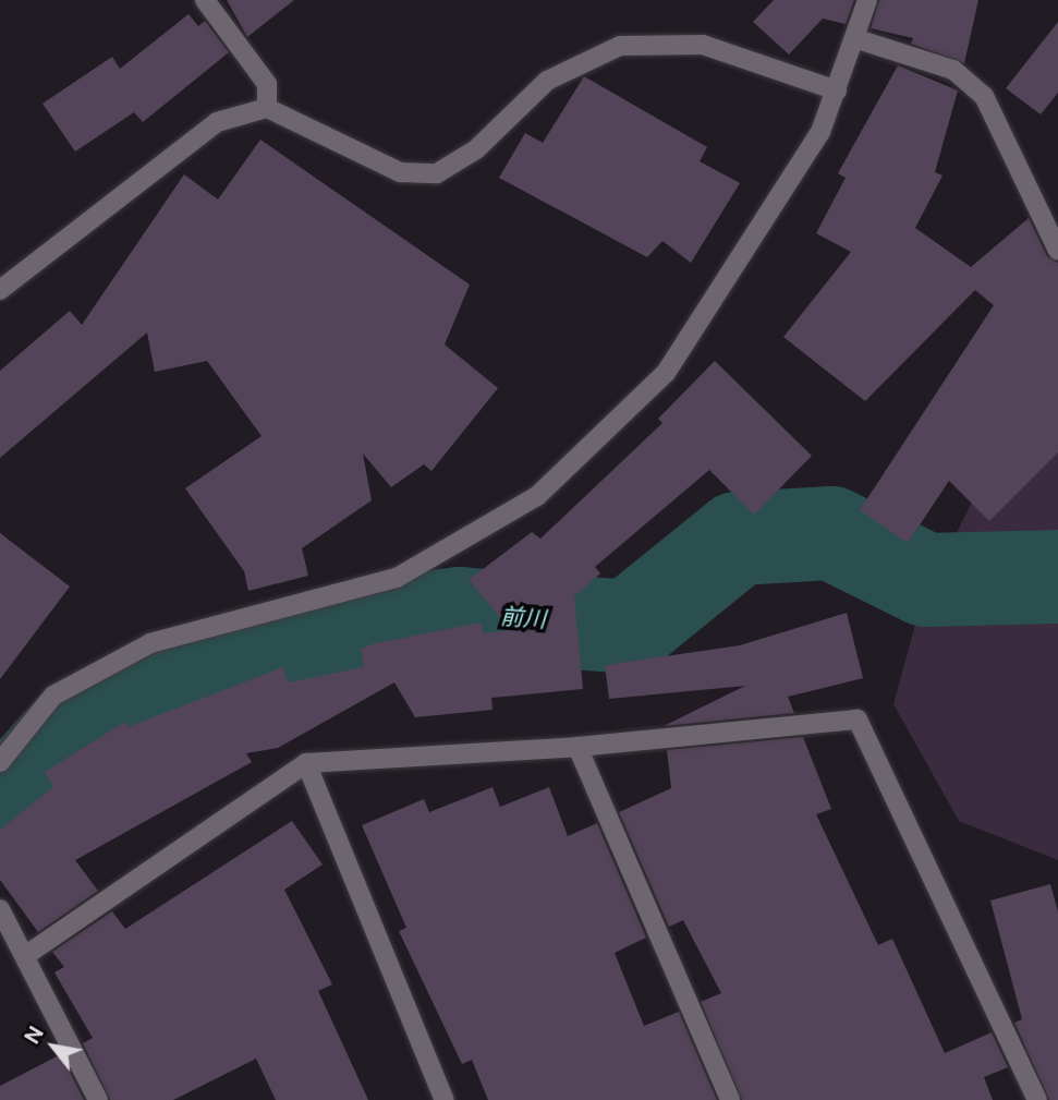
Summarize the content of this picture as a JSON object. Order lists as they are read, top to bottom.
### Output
{
  "water": ["前川"],
  "north": "top left"
}
